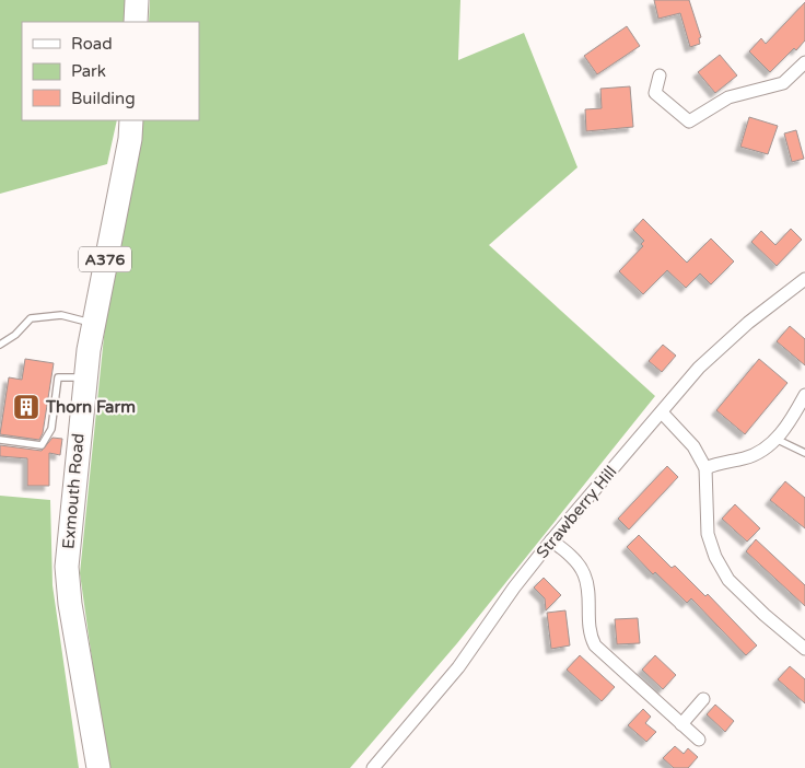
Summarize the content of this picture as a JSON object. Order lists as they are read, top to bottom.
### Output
{
  "streets": {
    "highway": ["A376", "Exmouth Road"],
    "street": ["Strawberry Hill"]
  },
  "places": {
    "building": ["Thorn Farm"]
  },
  "legend": ["Road", "Park", "Building"]
}
